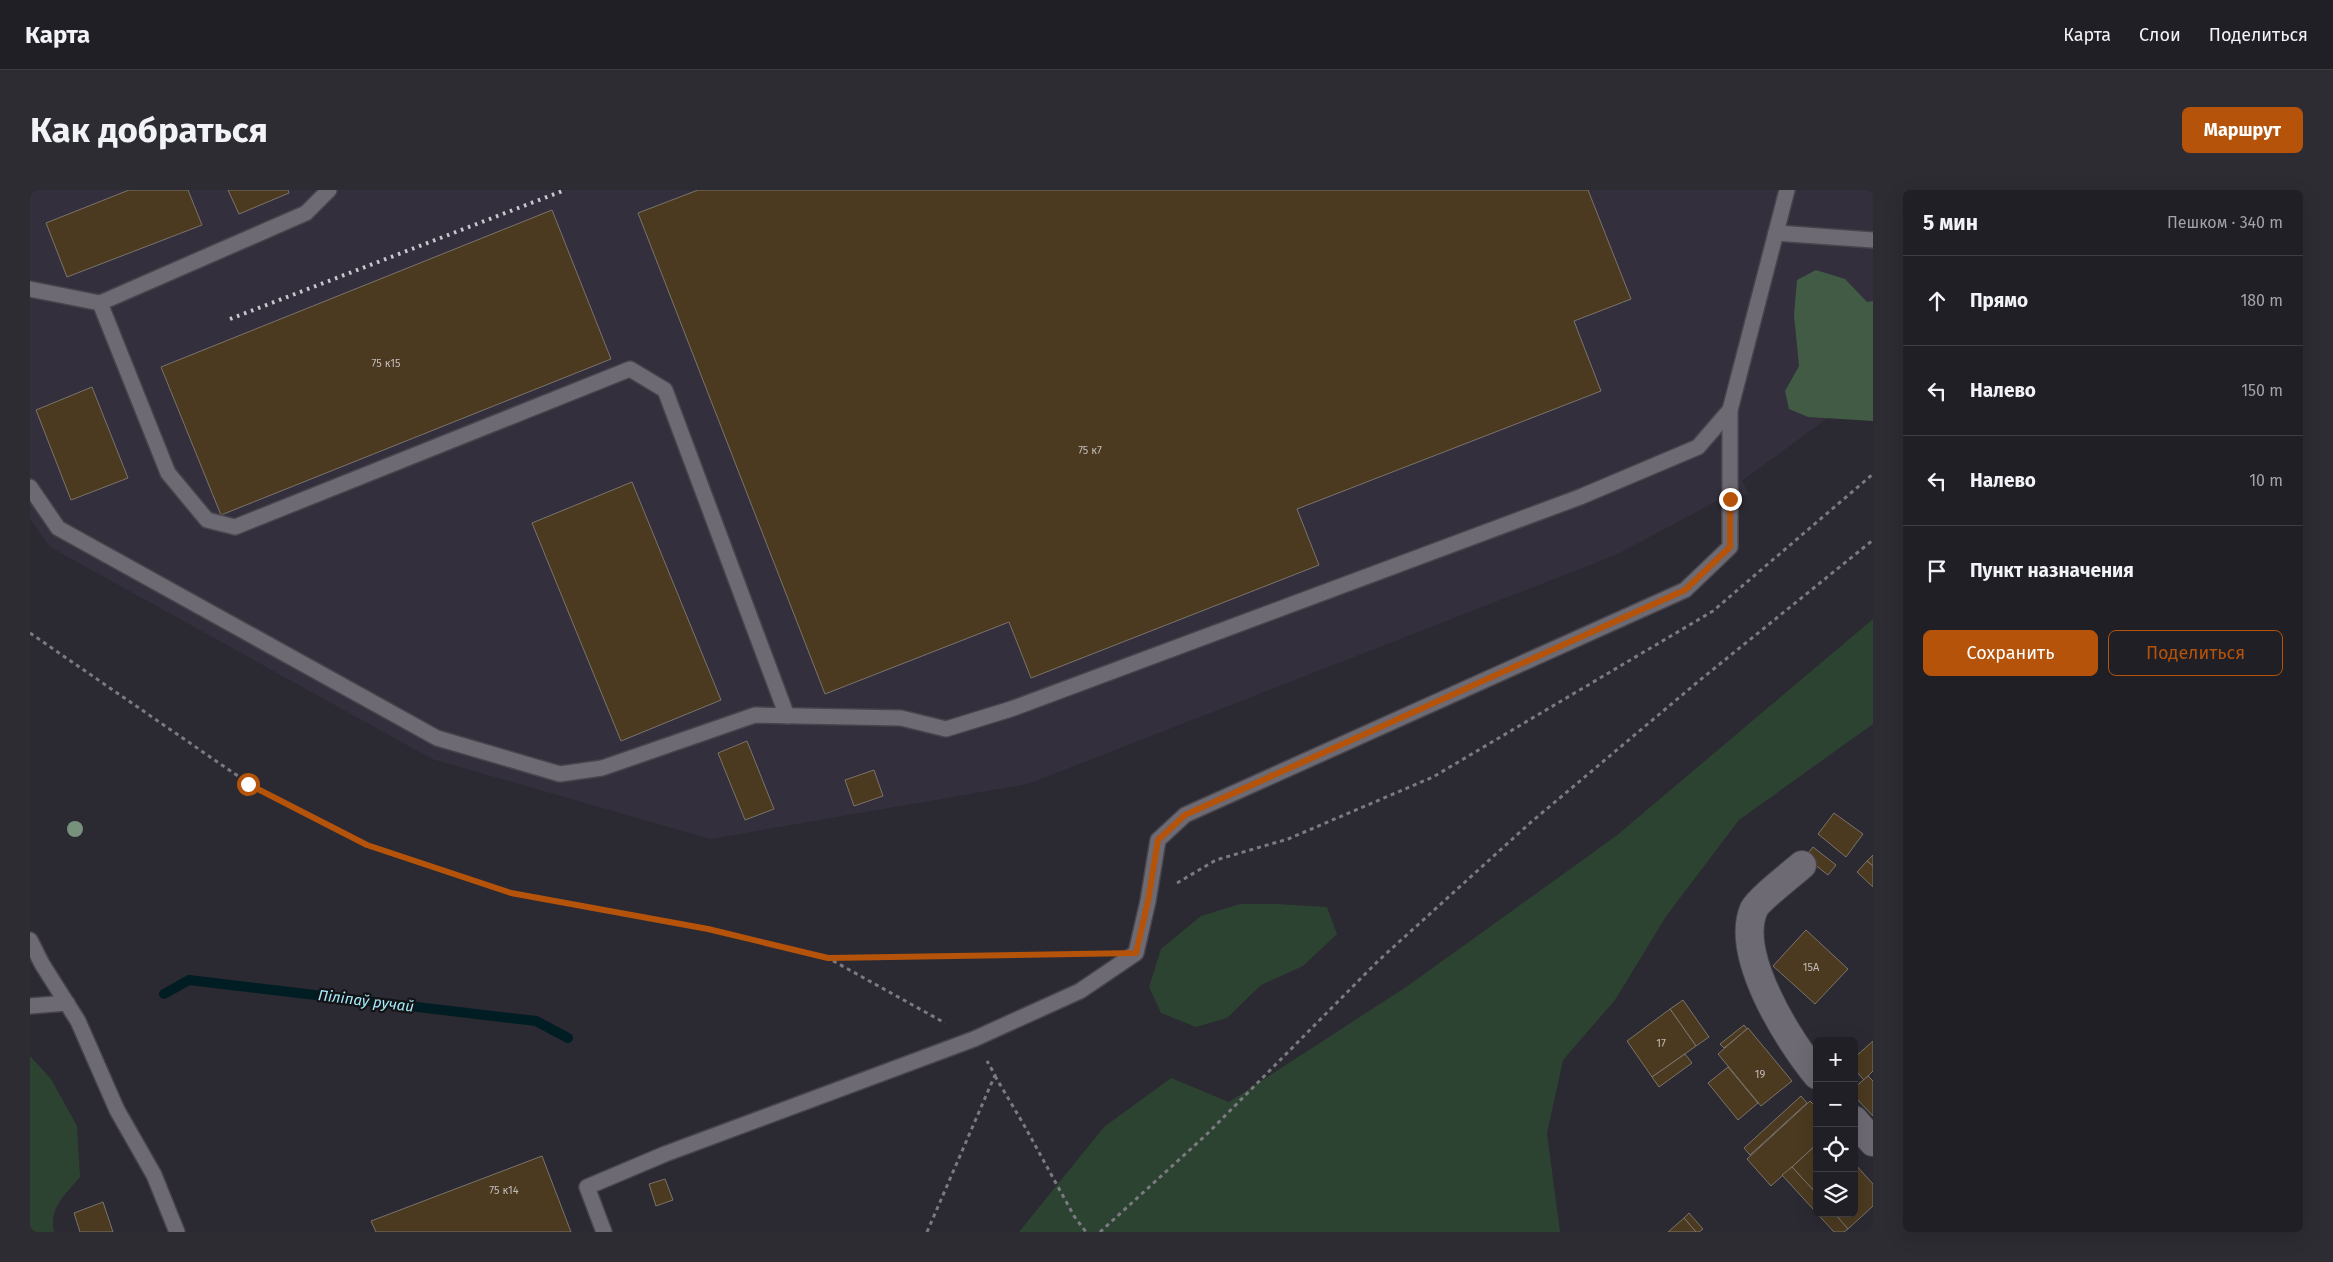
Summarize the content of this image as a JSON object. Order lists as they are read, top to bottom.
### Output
{
  "water": ["Піліпаў ручай"],
  "house_numbers": [
    "75 к15",
    "75 к7",
    "15А",
    "17",
    "19",
    "75 к14"
  ],
  "page": {
    "header": "Карта",
    "nav": ["Карта", "Слои", "Поделиться"],
    "buttons": [
      "Маршрут",
      ["Сохранить", "Поделиться"]
    ],
    "title": "Как добраться",
    "heading": ["5 мин", "Пешком · 340 m"],
    "list": [
      ["Прямо", "180 m"],
      ["Налево", "150 m"],
      ["Налево", "10 m"],
      "Пункт назначения"
    ],
    "map_buttons": ["+", "−"]
  }
}
